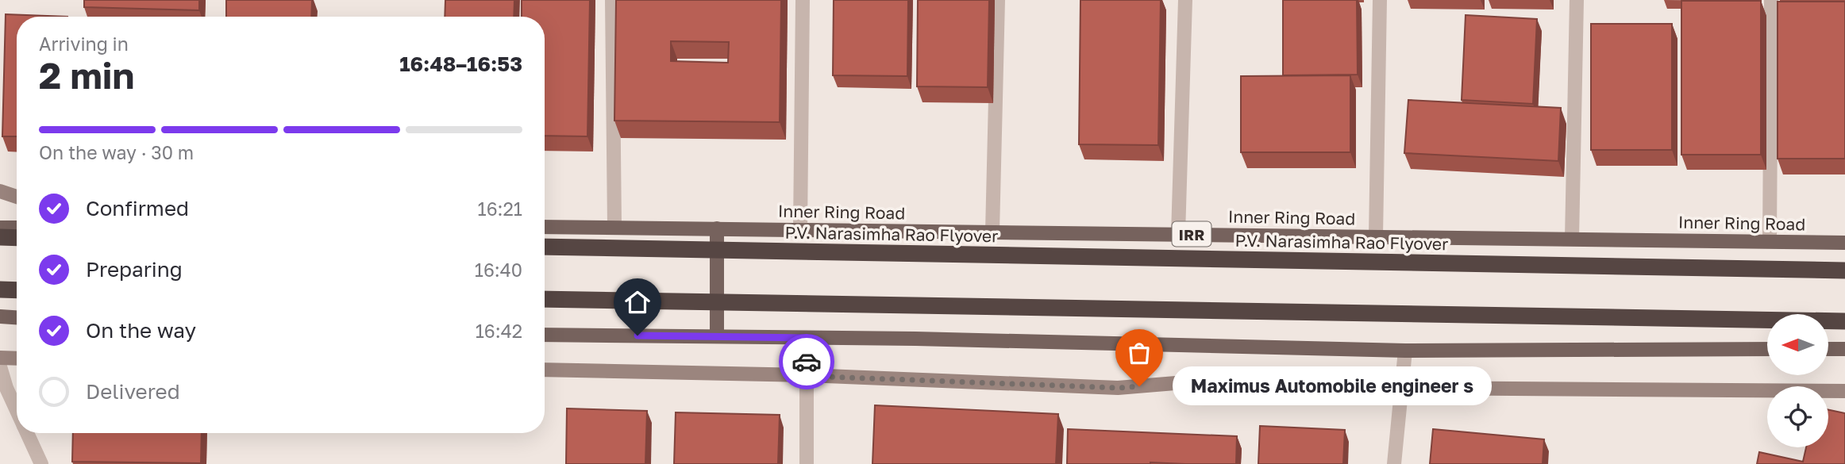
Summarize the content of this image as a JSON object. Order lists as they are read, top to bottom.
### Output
{
  "streets": {
    "highway": ["P.V. Narasimha Rao Flyover"],
    "main road": ["Inner Ring Road", "IRR"]
  },
  "places": ["Maximus Automobile engineer s"],
  "north": "left",
  "page": {
    "heading": ["2 min", "Arriving in", "16:48–16:53"],
    "bar": "On the way · 30 m",
    "list": [
      ["Confirmed", "16:21"],
      ["Preparing", "16:40"],
      ["On the way", "16:42"],
      "Delivered"
    ],
    "bubble": "Maximus Automobile engineer s"
  }
}
